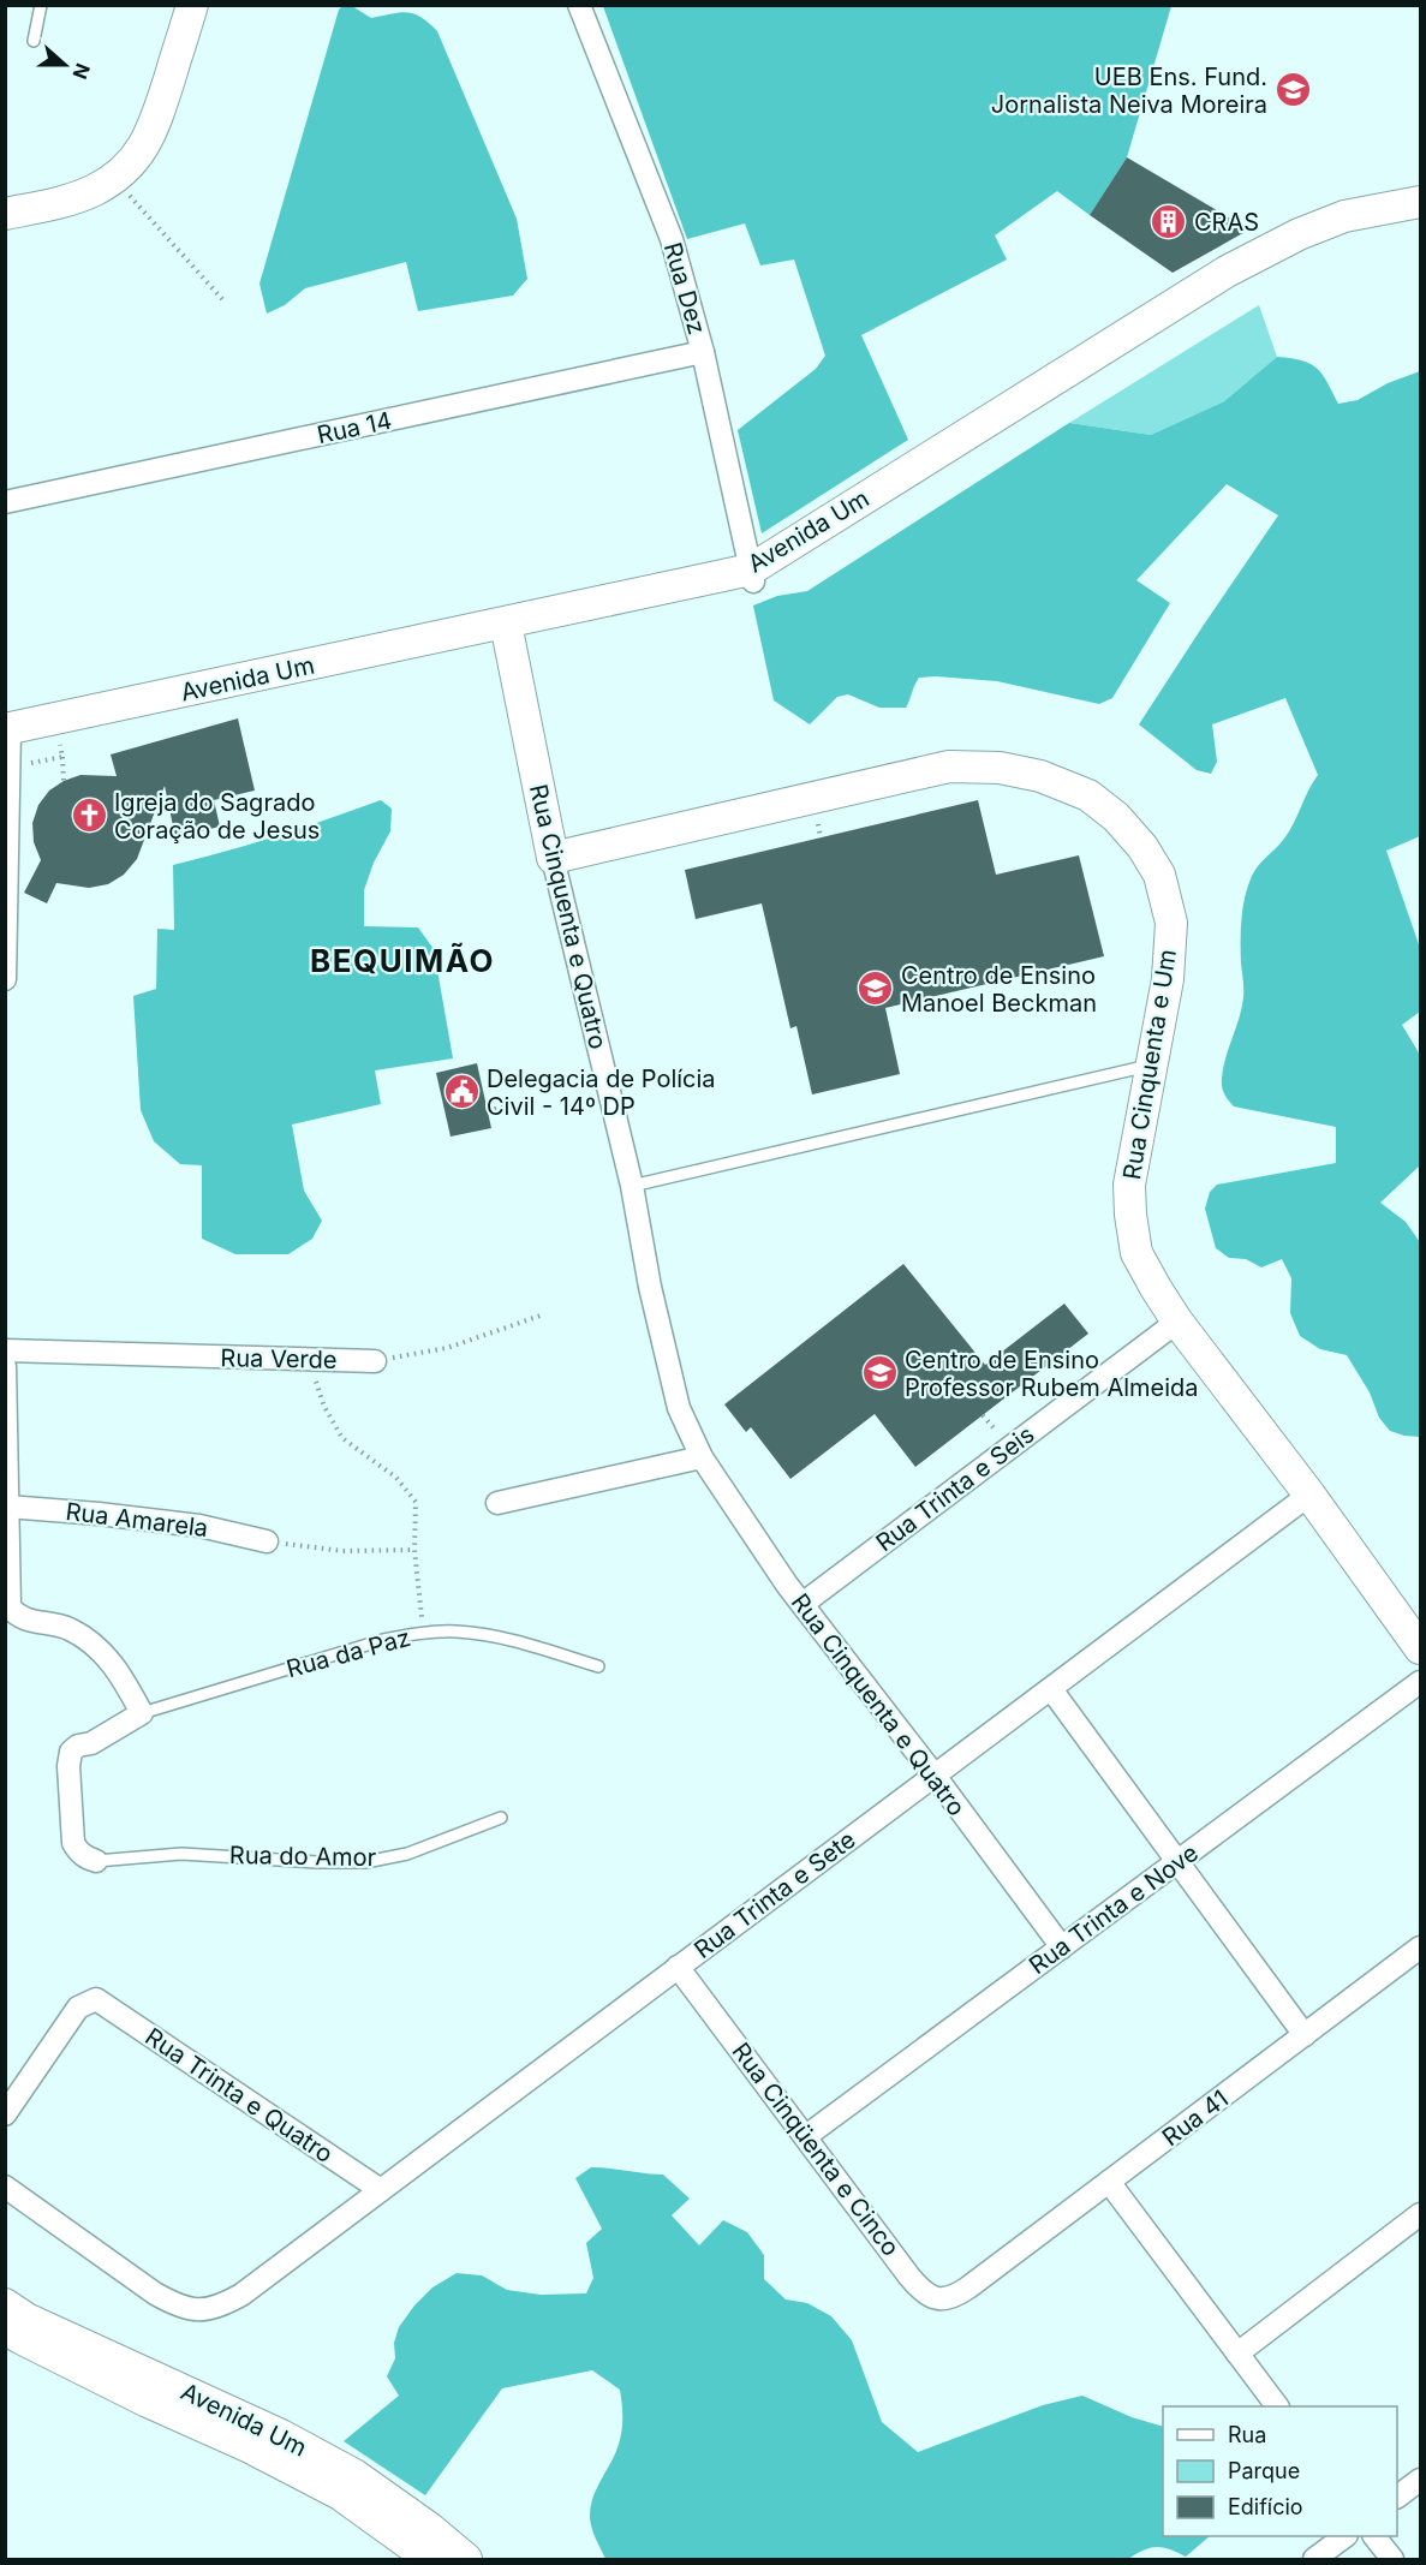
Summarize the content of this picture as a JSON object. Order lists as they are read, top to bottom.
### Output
{
  "streets": {
    "main road": ["Avenida Um", "Rua Cinquenta e Quatro", "Rua Cinquenta e Um"],
    "street": [
      "Rua Dez",
      "Rua 14",
      "Rua Verde",
      "Rua Trinta e Seis",
      "Rua Amarela",
      "Rua Trinta e Sete",
      "Rua Trinta e Nove",
      "Rua Trinta e Quatro",
      "Rua 41",
      "Rua Cinqüenta e Cinco"
    ],
    "lane": ["Rua da Paz", "Rua do Amor"]
  },
  "crossings": [
    ["Rua Dez", "Rua 14"],
    ["Rua Dez", "Avenida Um"],
    ["Avenida Um", "Rua Cinquenta e Quatro"],
    ["Rua Cinquenta e Quatro", "Rua Cinquenta e Um"],
    ["Rua Cinquenta e Quatro", "Rua Trinta e Seis"],
    ["Rua Cinquenta e Quatro", "Rua Trinta e Sete"],
    ["Rua Cinquenta e Quatro", "Rua Trinta e Nove"],
    ["Rua Cinquenta e Um", "Rua Trinta e Seis"],
    ["Rua Cinquenta e Um", "Rua Trinta e Sete"],
    ["Rua Trinta e Sete", "Rua Trinta e Quatro"],
    ["Rua Trinta e Sete", "Rua Cinqüenta e Cinco"],
    ["Rua Trinta e Nove", "Rua Cinqüenta e Cinco"],
    ["Rua 41", "Rua Cinqüenta e Cinco"]
  ],
  "districts": ["BEQUIMÃO"],
  "places": {
    "school or university": ["UEB Ens. Fund. Jornalista Neiva Moreira", "Centro de Ensino Manoel Beckman", "Centro de Ensino Professor Rubem Almeida"],
    "building": ["CRAS"],
    "church": ["Igreja do Sagrado Coração de Jesus"],
    "public building": ["Delegacia de Polícia Civil - 14º DP"]
  },
  "legend": ["Rua", "Parque", "Edifício"],
  "north": "right"
}
